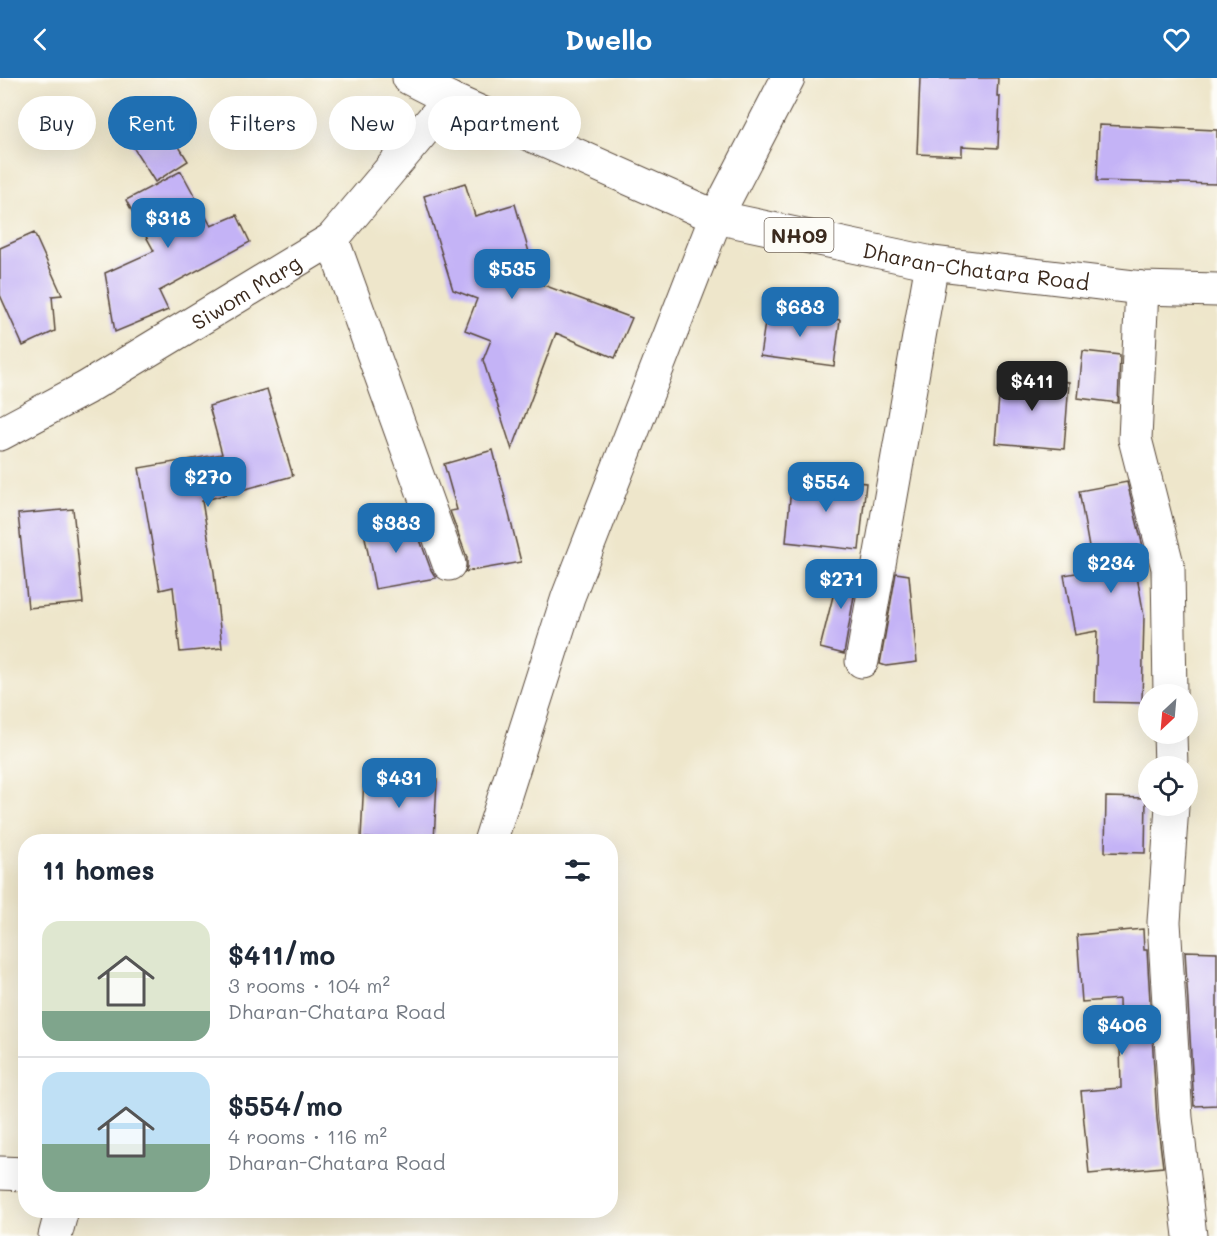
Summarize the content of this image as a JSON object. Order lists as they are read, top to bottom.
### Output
{
  "streets": {
    "street": ["NH09", "Dharan-Chatara Road", "Siwom Marg"]
  },
  "north": "bottom left",
  "page": {
    "header": "Dwello",
    "chip": [
      "Buy",
      "Rent",
      "Filters",
      "New",
      "Apartment"
    ],
    "price": [
      "$318",
      "$535",
      "$683",
      "$411",
      "$270",
      "$554",
      "$383",
      "$234",
      "$271",
      "$431",
      "$406"
    ],
    "heading": "11 homes",
    "list": [
      {
        "name": "$411/mo",
        "note": "3 rooms · 104 m² · Dharan-Chatara Road"
      },
      {
        "name": "$554/mo",
        "note": "4 rooms · 116 m² · Dharan-Chatara Road"
      }
    ]
  }
}
